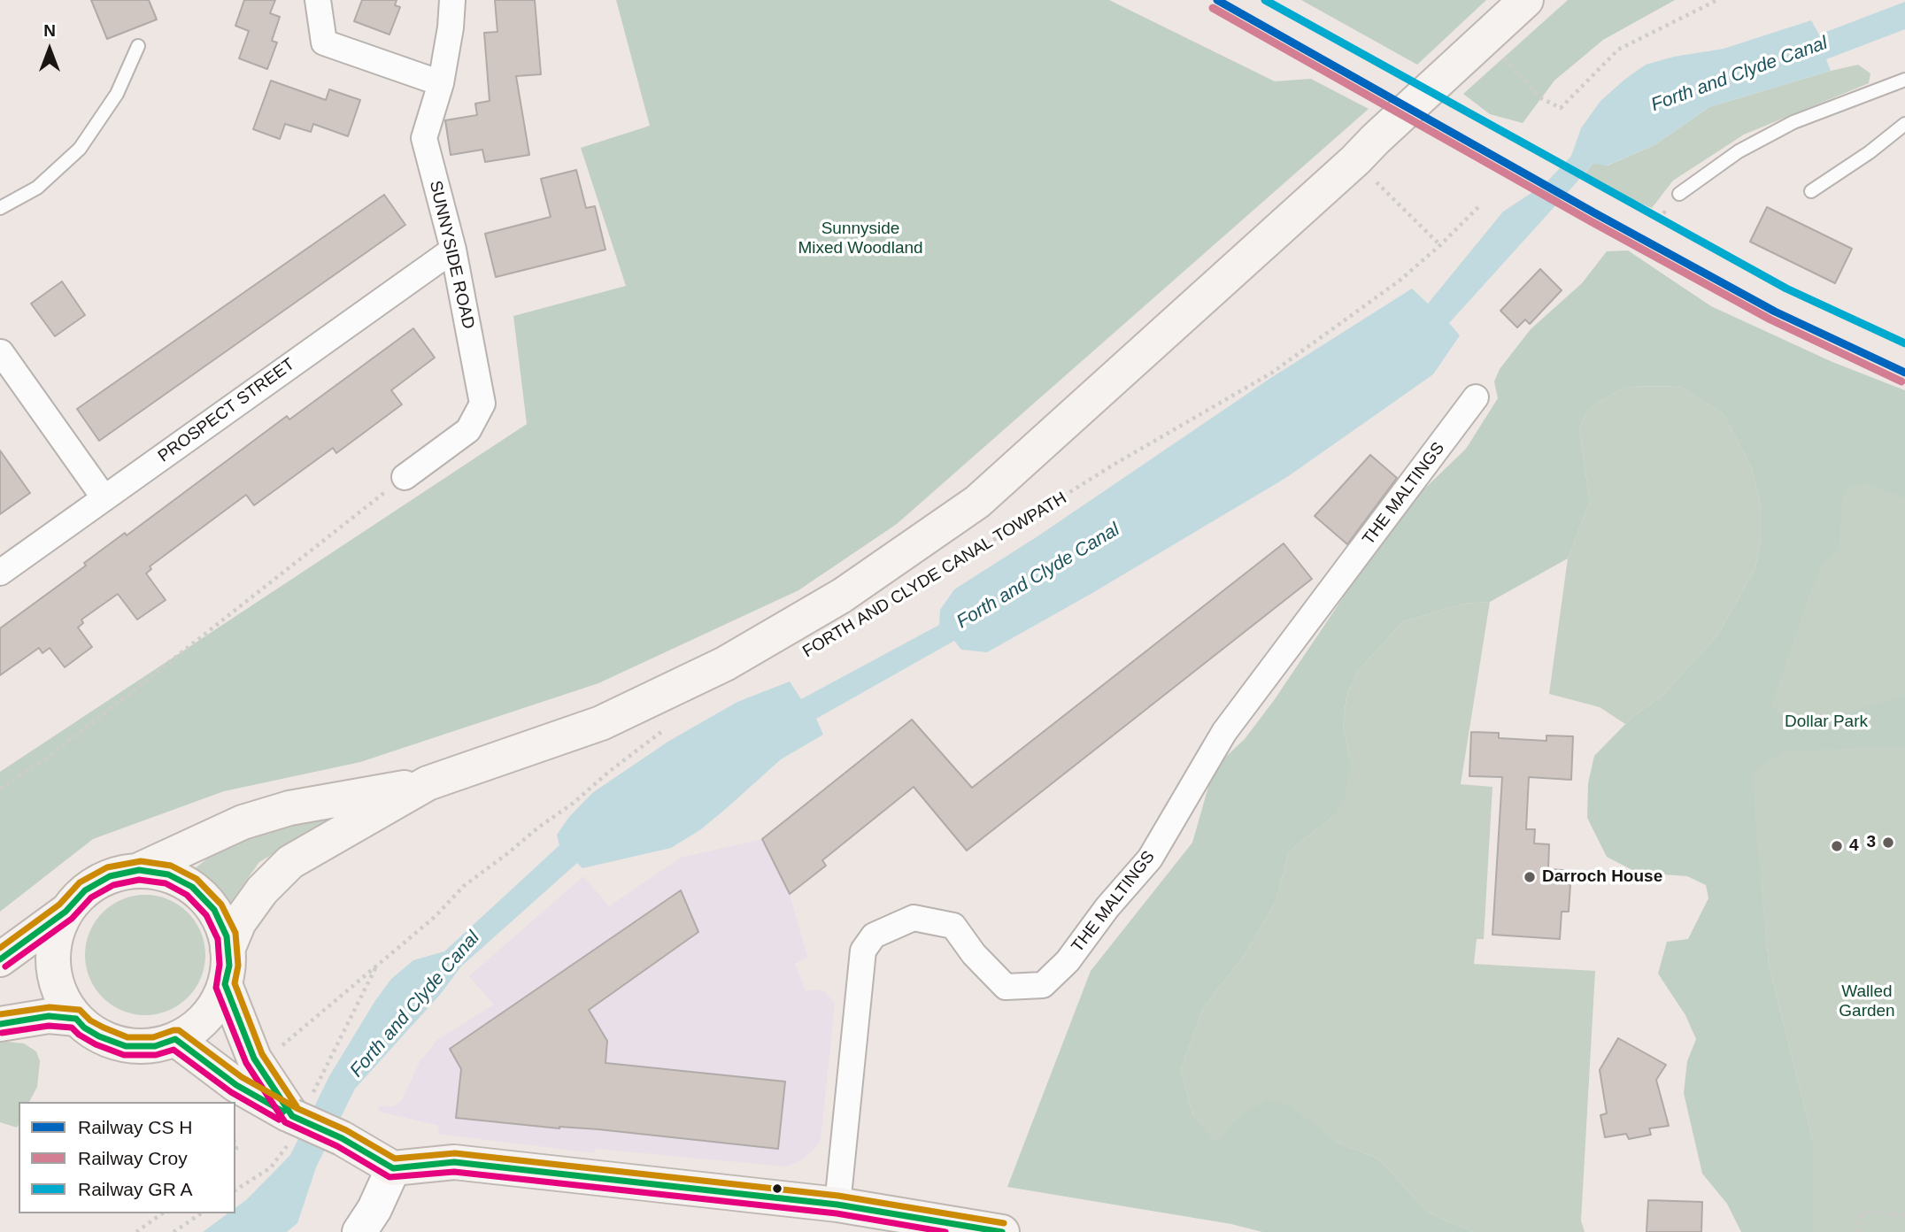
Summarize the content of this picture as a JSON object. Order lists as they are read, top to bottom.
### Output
{
  "streets": {
    "street": ["SUNNYSIDE ROAD", "PROSPECT STREET", "THE MALTINGS"],
    "path": ["FORTH AND CLYDE CANAL TOWPATH"]
  },
  "crossings": [
    ["SUNNYSIDE ROAD", "PROSPECT STREET"]
  ],
  "water": ["Forth and Clyde Canal"],
  "parks": ["Sunnyside Mixed Woodland", "Dollar Park", "Walled Garden"],
  "places": ["3", "4", "Darroch House"],
  "lines": ["rail line Croy"],
  "legend": ["Railway CS H", "Railway Croy", "Railway GR A"],
  "north": "top"
}
